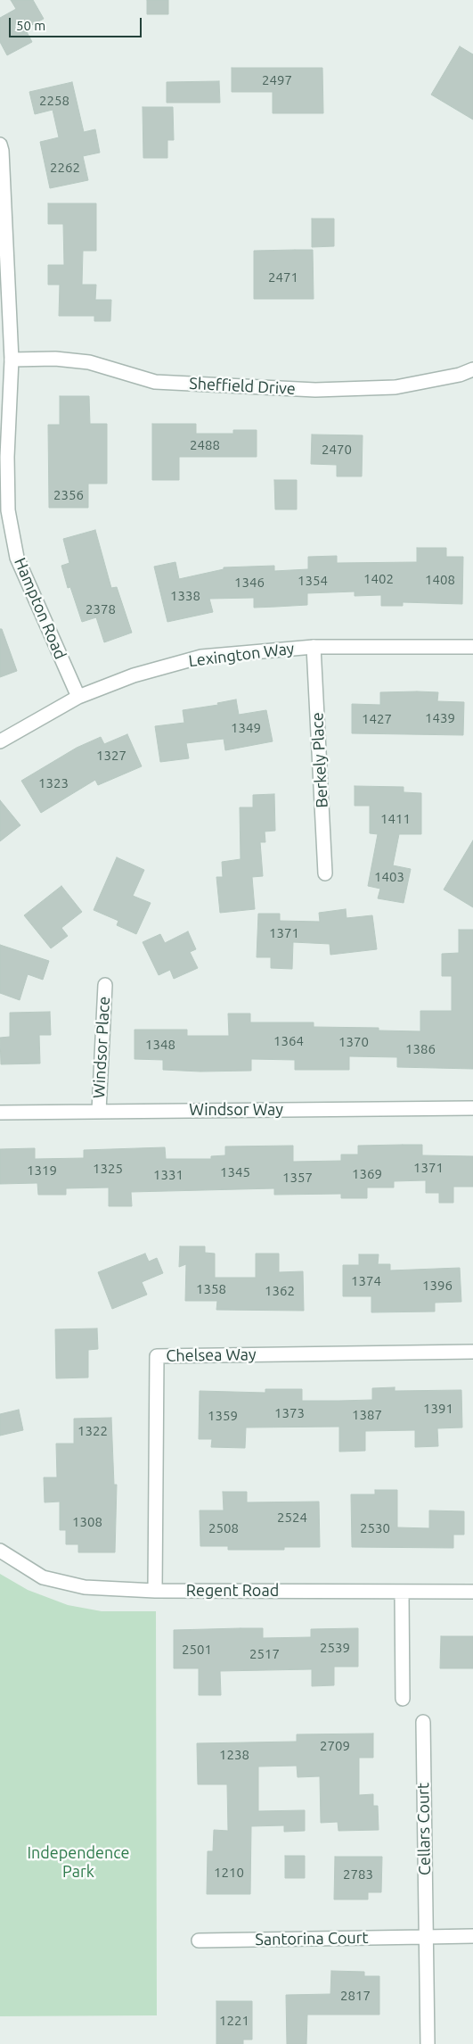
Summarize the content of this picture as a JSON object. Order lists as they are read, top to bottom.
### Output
{
  "streets": {
    "street": [
      "Sheffield Drive",
      "Hampton Road",
      "Lexington Way",
      "Berkely Place",
      "Windsor Place",
      "Windsor Way",
      "Chelsea Way",
      "Regent Road",
      "Cellars Court",
      "Santorina Court"
    ]
  },
  "crossings": [
    ["Sheffield Drive", "Hampton Road"],
    ["Hampton Road", "Lexington Way"],
    ["Lexington Way", "Berkely Place"],
    ["Windsor Place", "Windsor Way"],
    ["Chelsea Way", "Regent Road"],
    ["Cellars Court", "Santorina Court"]
  ],
  "parks": ["Independence Park"],
  "house_numbers": [
    "2497",
    "2258",
    "2262",
    "2471",
    "2488",
    "2470",
    "2356",
    "1402",
    "1408",
    "1354",
    "1346",
    "1338",
    "2378",
    "1439",
    "1427",
    "1349",
    "1327",
    "1323",
    "1411",
    "1403",
    "1371",
    "1364",
    "1370",
    "1348",
    "1386",
    "1371",
    "1325",
    "1319",
    "1345",
    "1369",
    "1331",
    "1357",
    "1374",
    "1396",
    "1358",
    "1362",
    "1391",
    "1373",
    "1387",
    "1359",
    "1322",
    "2524",
    "1308",
    "2508",
    "2530",
    "2539",
    "2501",
    "2517",
    "2709",
    "1238",
    "1210",
    "2783",
    "2817",
    "1221"
  ],
  "scale_bar": "50 m"
}
